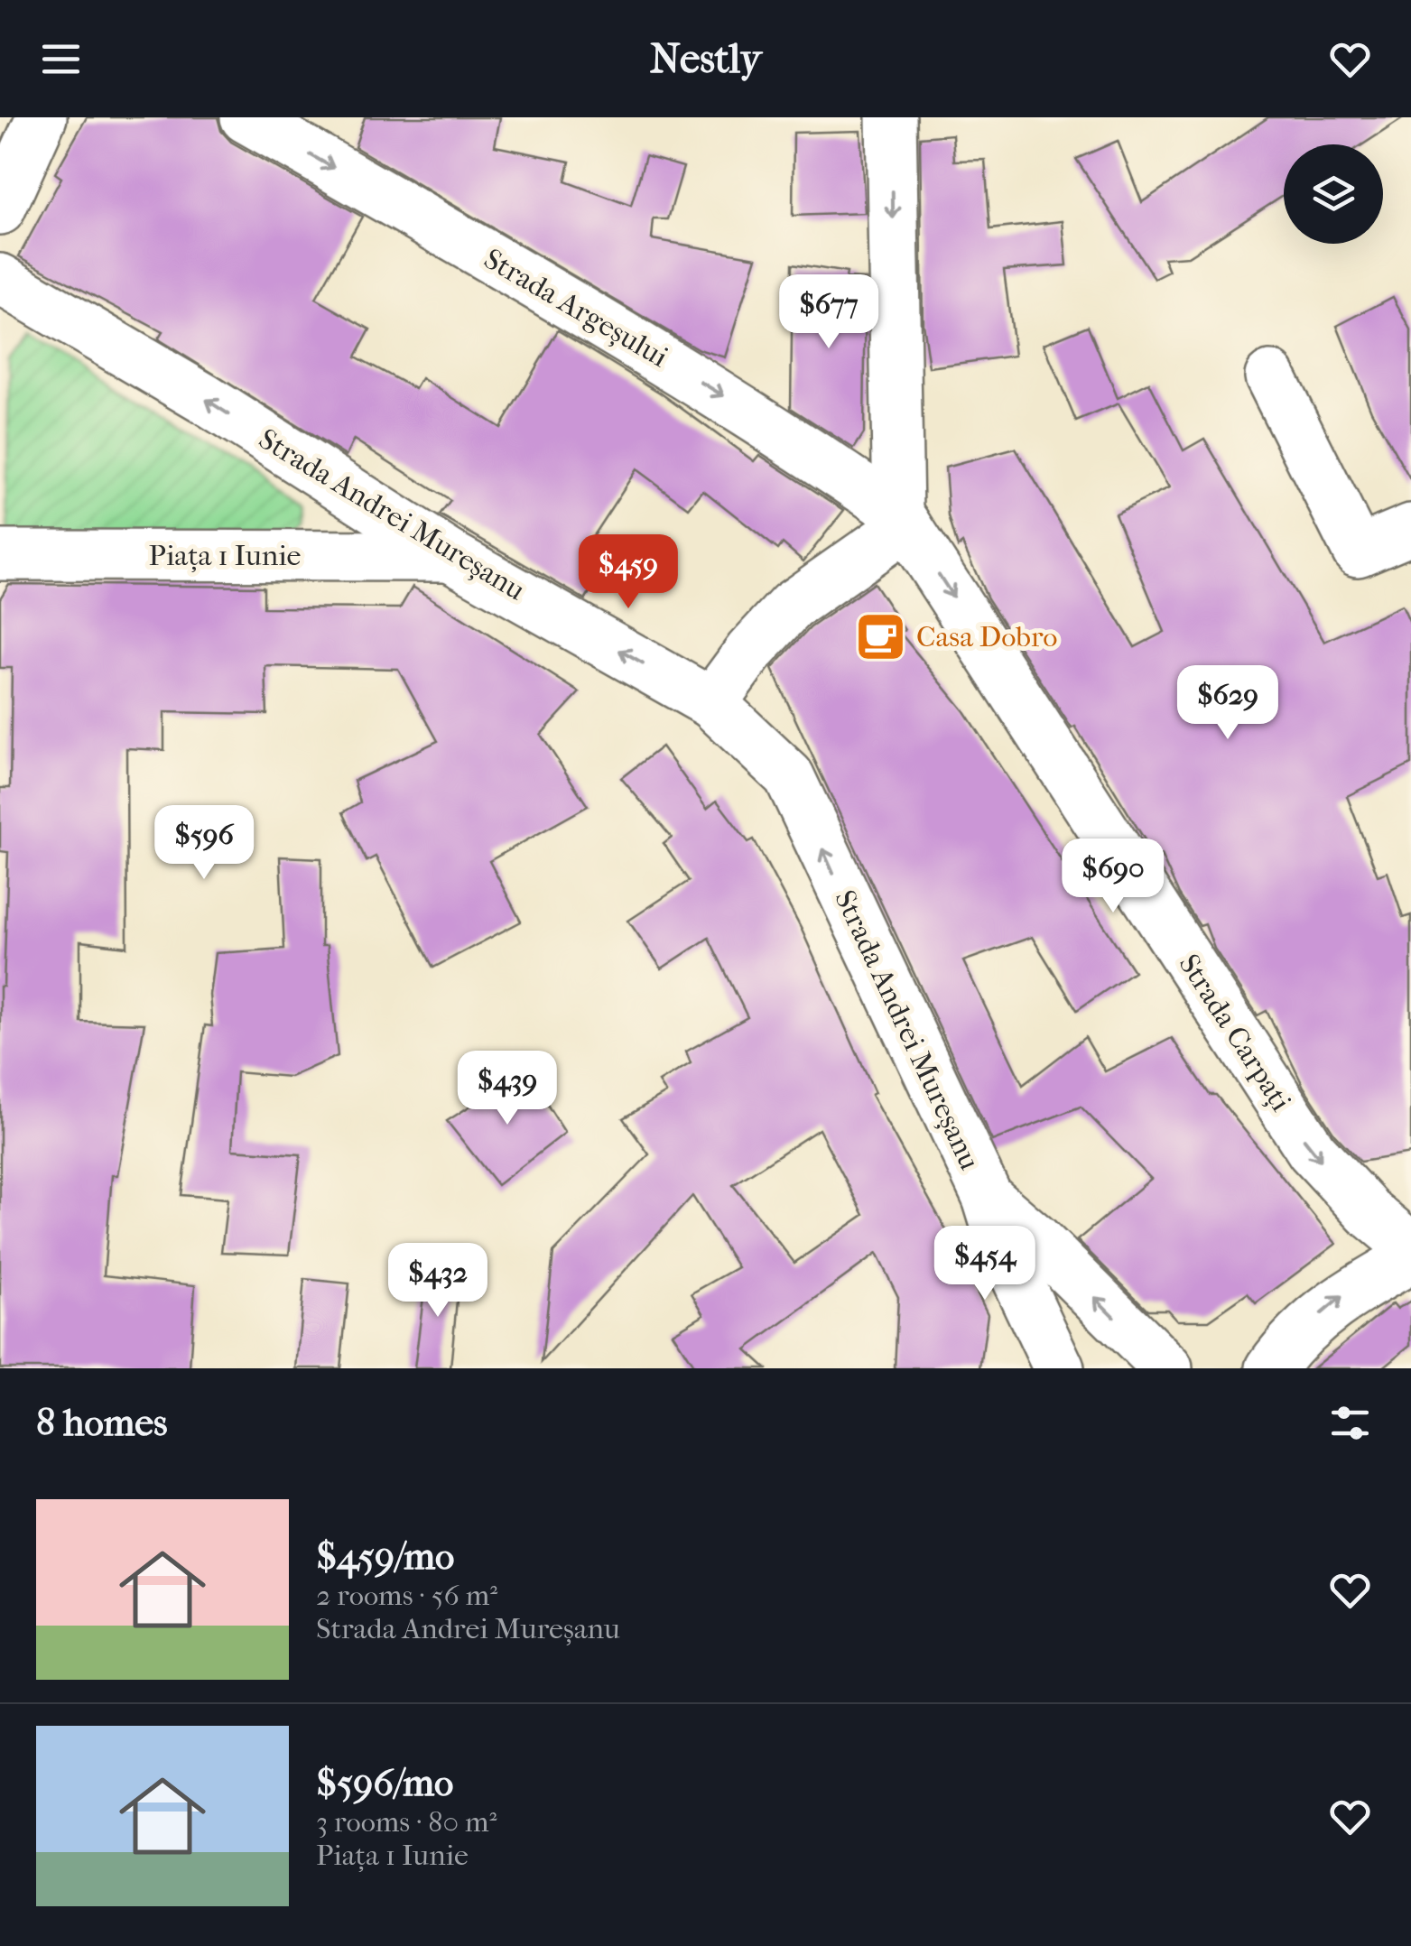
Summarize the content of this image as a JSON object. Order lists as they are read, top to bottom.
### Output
{
  "streets": {
    "street": [
      "Strada Argeșului",
      "Strada Andrei Mureșanu",
      "Piața 1 Iunie",
      "Strada Carpați"
    ]
  },
  "crossings": [
    ["Strada Argeșului", "Strada Carpați"],
    ["Strada Andrei Mureșanu", "Piața 1 Iunie"]
  ],
  "one_way": ["Strada Argeșului", "Strada Andrei Mureșanu", "Strada Carpați"],
  "places": {
    "cafe": ["Casa Dobro"]
  },
  "page": {
    "header": "Nestly",
    "price": [
      "$677",
      "$459",
      "$629",
      "$596",
      "$690",
      "$439",
      "$454",
      "$432"
    ],
    "heading": "8 homes",
    "list": [
      {
        "name": "$459/mo",
        "note": "2 rooms · 56 m² · Strada Andrei Mureșanu"
      },
      {
        "name": "$596/mo",
        "note": "3 rooms · 80 m² · Piața 1 Iunie"
      }
    ]
  }
}
